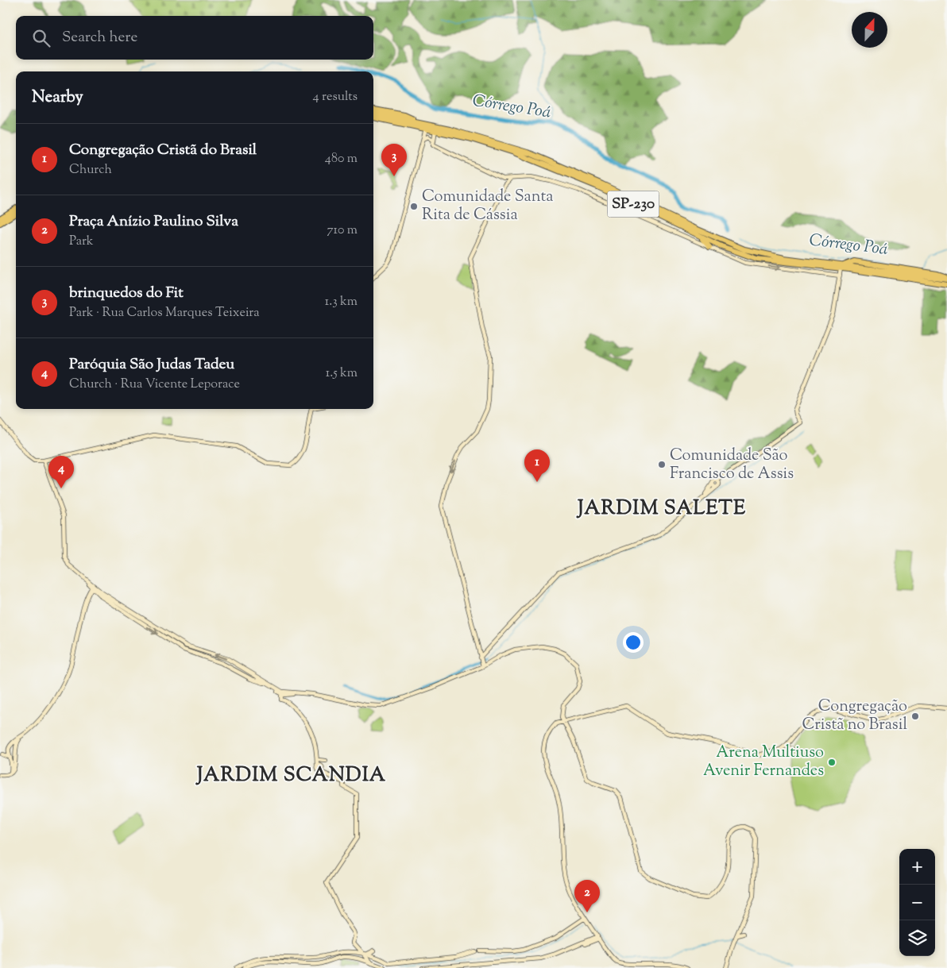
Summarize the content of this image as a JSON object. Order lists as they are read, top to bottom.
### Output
{
  "streets": {
    "highway": ["SP-230"]
  },
  "districts": ["JARDIM SALETE", "JARDIM SCANDIA"],
  "water": ["Córrego Poá"],
  "places": [
    "Comunidade Santa Rita de Cássia",
    "Comunidade São Francisco de Assis",
    "Congregação Cristã no Brasil",
    "Arena Multiuso Avenir Fernandes"
  ],
  "north": "top",
  "page": {
    "search": "Search here",
    "heading": ["Nearby", "4 results"],
    "list": [
      {
        "mark": "1",
        "name": "Congregação Cristã do Brasil",
        "note": "Church",
        "value": "480 m"
      },
      {
        "mark": "2",
        "name": "Praça Anízio Paulino Silva",
        "note": "Park",
        "value": "710 m"
      },
      {
        "mark": "3",
        "name": "brinquedos do Fit",
        "note": "Park · Rua Carlos Marques Teixeira",
        "value": "1.3 km"
      },
      {
        "mark": "4",
        "name": "Paróquia São Judas Tadeu",
        "note": "Church · Rua Vicente Leporace",
        "value": "1.5 km"
      }
    ],
    "pins": [
      "3",
      "1",
      "4",
      "2"
    ],
    "map_buttons": ["+", "−"]
  }
}
